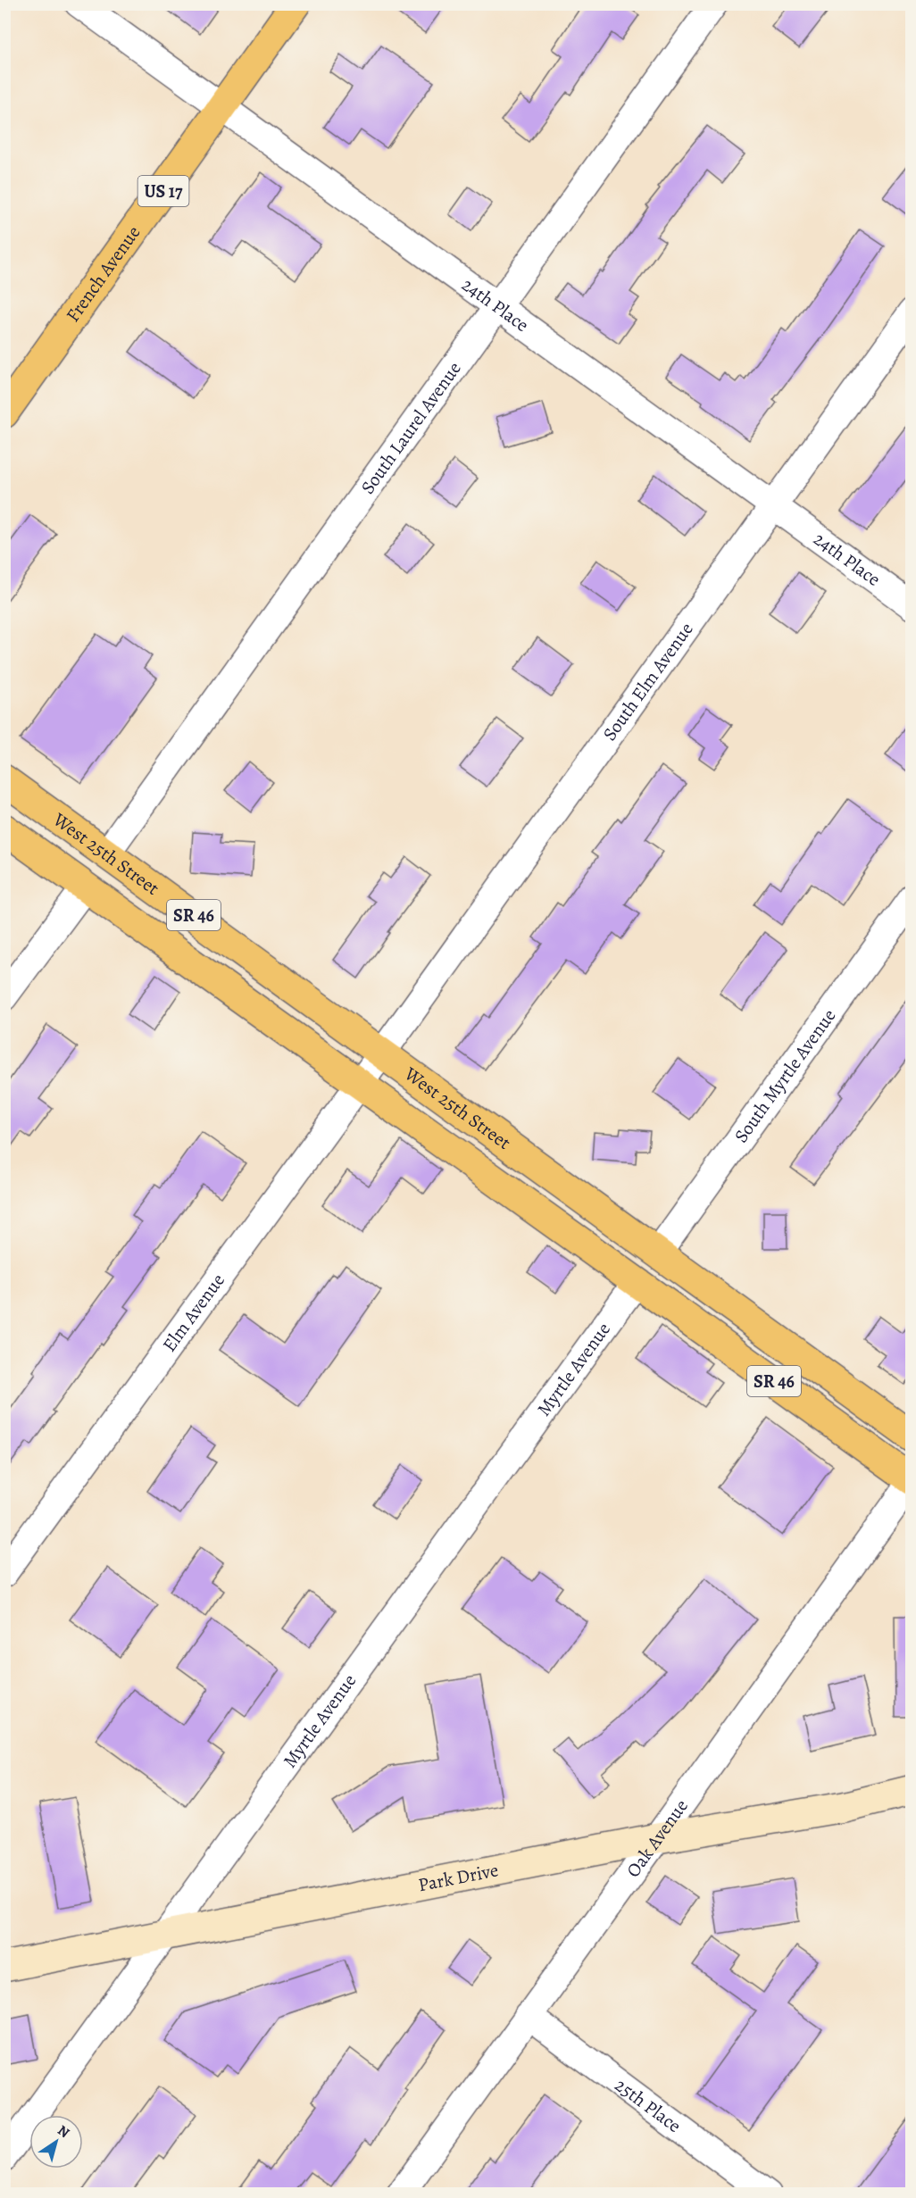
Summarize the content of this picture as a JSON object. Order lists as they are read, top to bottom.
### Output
{
  "streets": {
    "main road": [
      "US 17",
      "French Avenue",
      "West 25th Street",
      "SR 46"
    ],
    "street": [
      "24th Place",
      "South Laurel Avenue",
      "South Elm Avenue",
      "South Myrtle Avenue",
      "Elm Avenue",
      "Myrtle Avenue",
      "Oak Avenue",
      "Park Drive",
      "25th Place"
    ]
  },
  "crossings": [
    ["French Avenue", "24th Place"],
    ["24th Place", "South Laurel Avenue"],
    ["24th Place", "South Elm Avenue"],
    ["South Laurel Avenue", "West 25th Street"],
    ["South Elm Avenue", "West 25th Street"],
    ["South Elm Avenue", "Elm Avenue"],
    ["West 25th Street", "South Myrtle Avenue"],
    ["West 25th Street", "Elm Avenue"],
    ["West 25th Street", "Myrtle Avenue"],
    ["West 25th Street", "Oak Avenue"],
    ["Myrtle Avenue", "Park Drive"],
    ["Oak Avenue", "Park Drive"],
    ["Oak Avenue", "25th Place"]
  ],
  "north": "top right"
}
